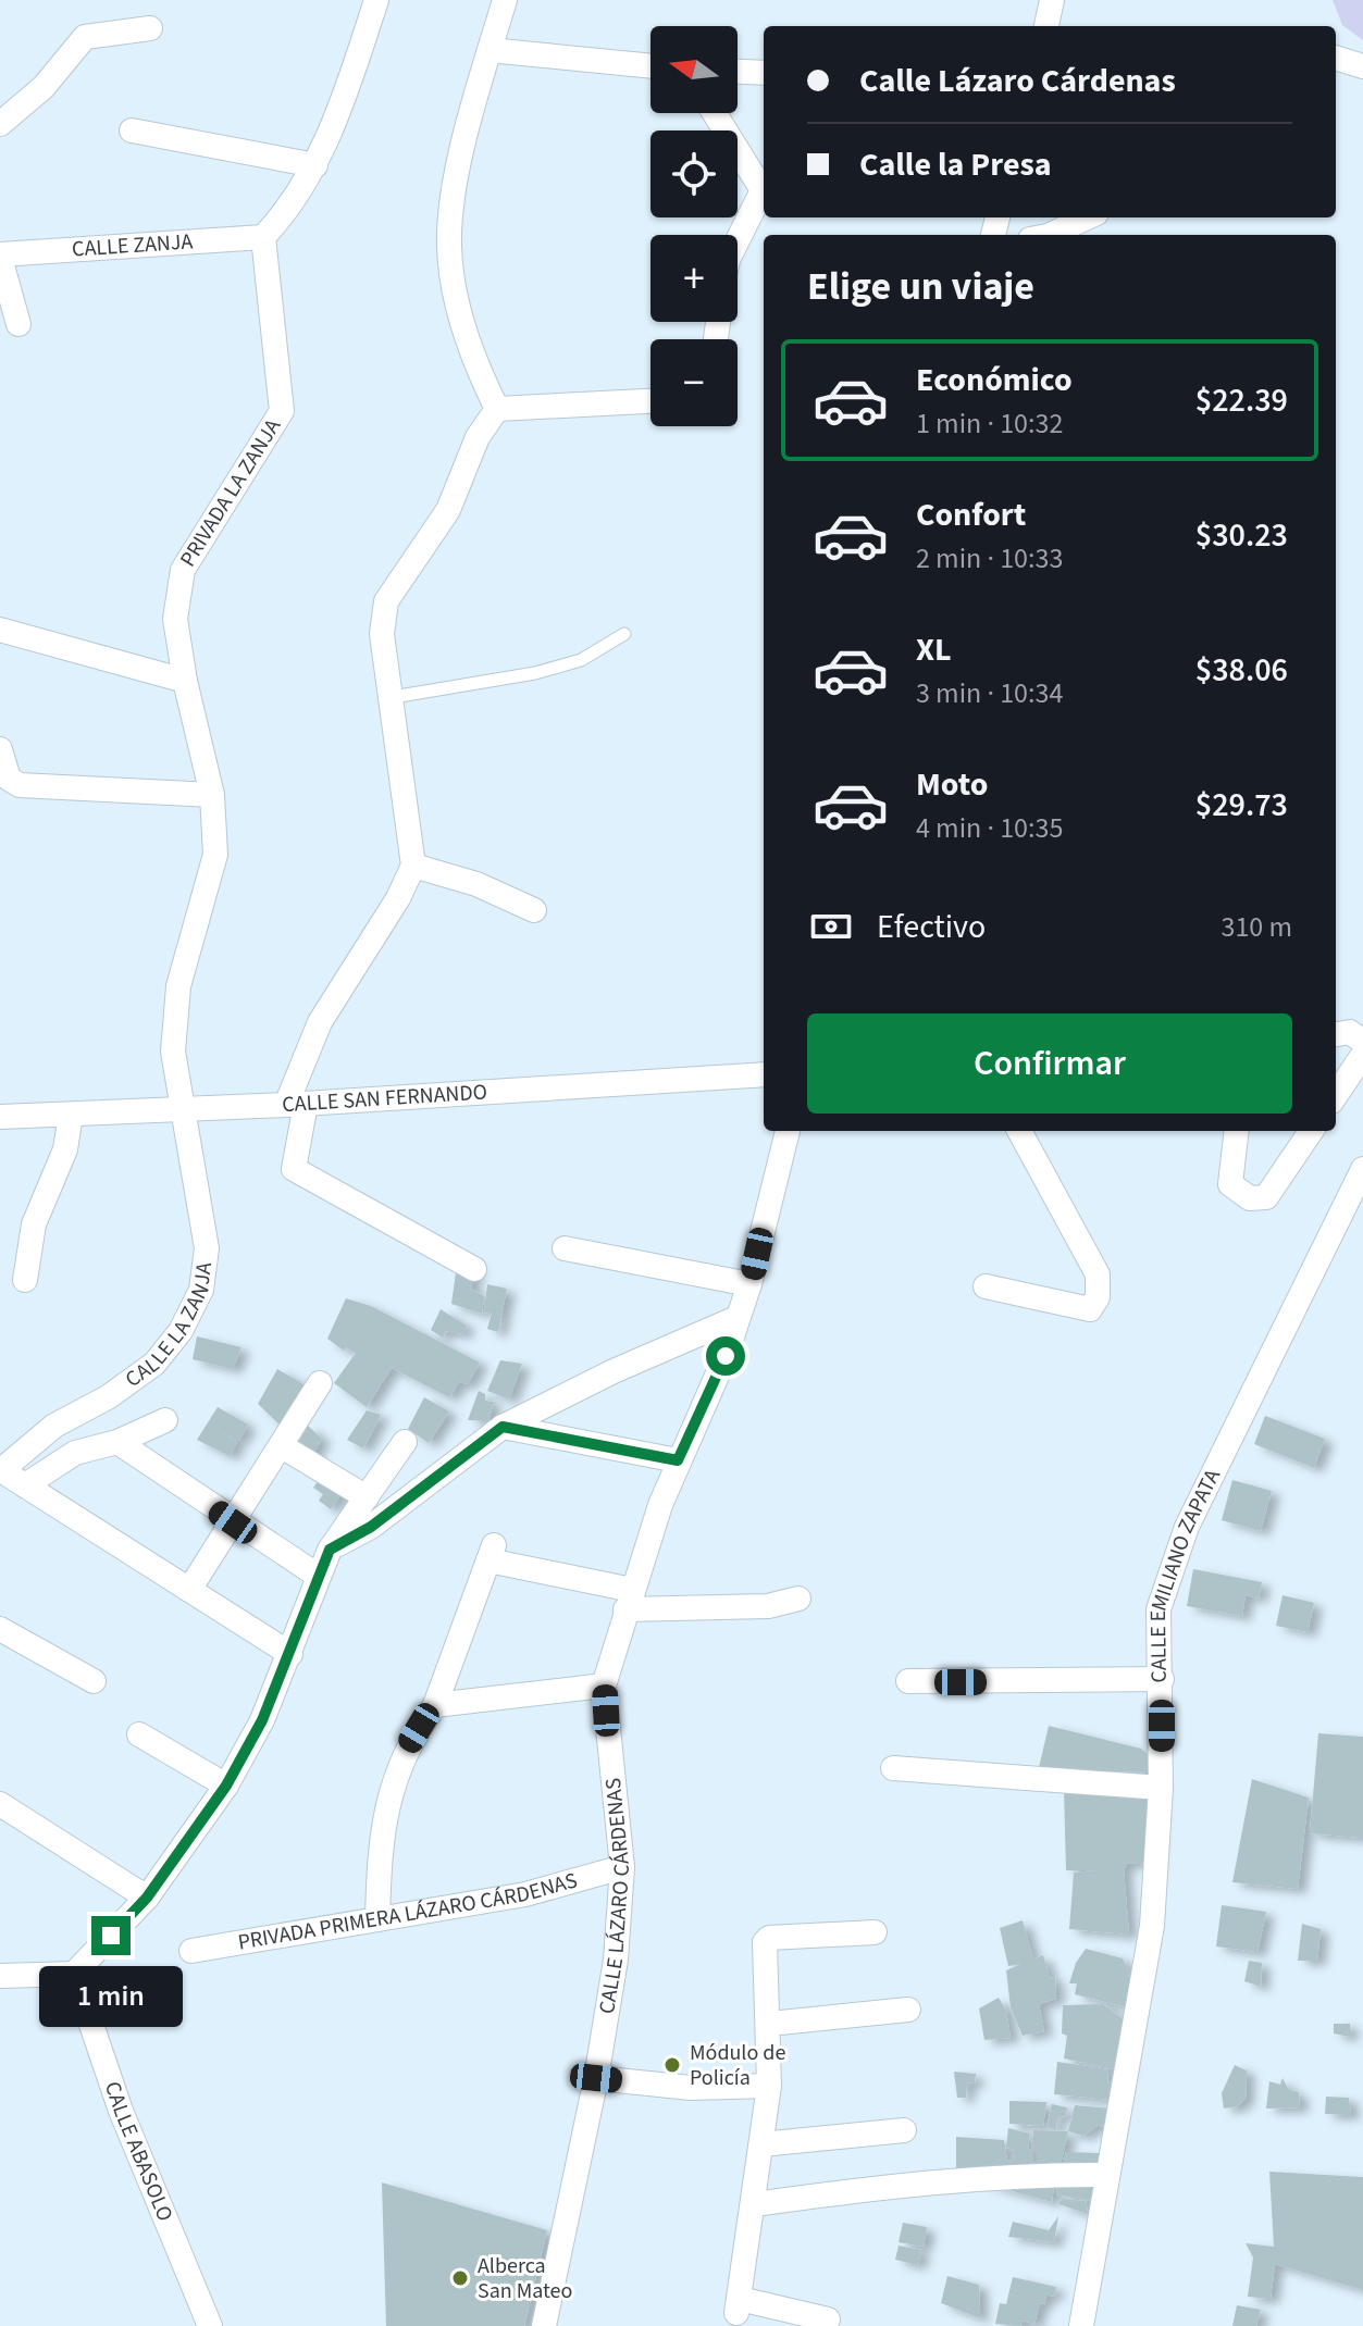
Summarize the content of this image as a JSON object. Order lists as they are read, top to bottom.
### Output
{
  "streets": {
    "street": [
      "CALLE ZANJA",
      "PRIVADA LA ZANJA",
      "CALLE SAN FERNANDO",
      "CALLE LA ZANJA",
      "CALLE EMILIANO ZAPATA",
      "CALLE LÁZARO CÁRDENAS",
      "PRIVADA PRIMERA LÁZARO CÁRDENAS",
      "CALLE ABASOLO"
    ]
  },
  "crossings": [
    ["CALLE ZANJA", "PRIVADA LA ZANJA"],
    ["PRIVADA LA ZANJA", "CALLE SAN FERNANDO"],
    ["PRIVADA LA ZANJA", "CALLE LA ZANJA"],
    ["CALLE SAN FERNANDO", "CALLE LA ZANJA"],
    ["CALLE LÁZARO CÁRDENAS", "PRIVADA PRIMERA LÁZARO CÁRDENAS"]
  ],
  "places": ["Módulo de Policía", "Alberca San Mateo"],
  "north": "left",
  "page": {
    "map_buttons": ["+", "−"],
    "banner": ["Calle Lázaro Cárdenas", "Calle la Presa"],
    "heading": "Elige un viaje",
    "list": [
      {
        "name": "Económico",
        "note": "1 min · 10:32",
        "value": "$22.39"
      },
      {
        "name": "Confort",
        "note": "2 min · 10:33",
        "value": "$30.23"
      },
      {
        "name": "XL",
        "note": "3 min · 10:34",
        "value": "$38.06"
      },
      {
        "name": "Moto",
        "note": "4 min · 10:35",
        "value": "$29.73"
      }
    ],
    "pay": ["Efectivo", "310 m"],
    "buttons": "Confirmar",
    "bubble": "1 min"
  }
}
